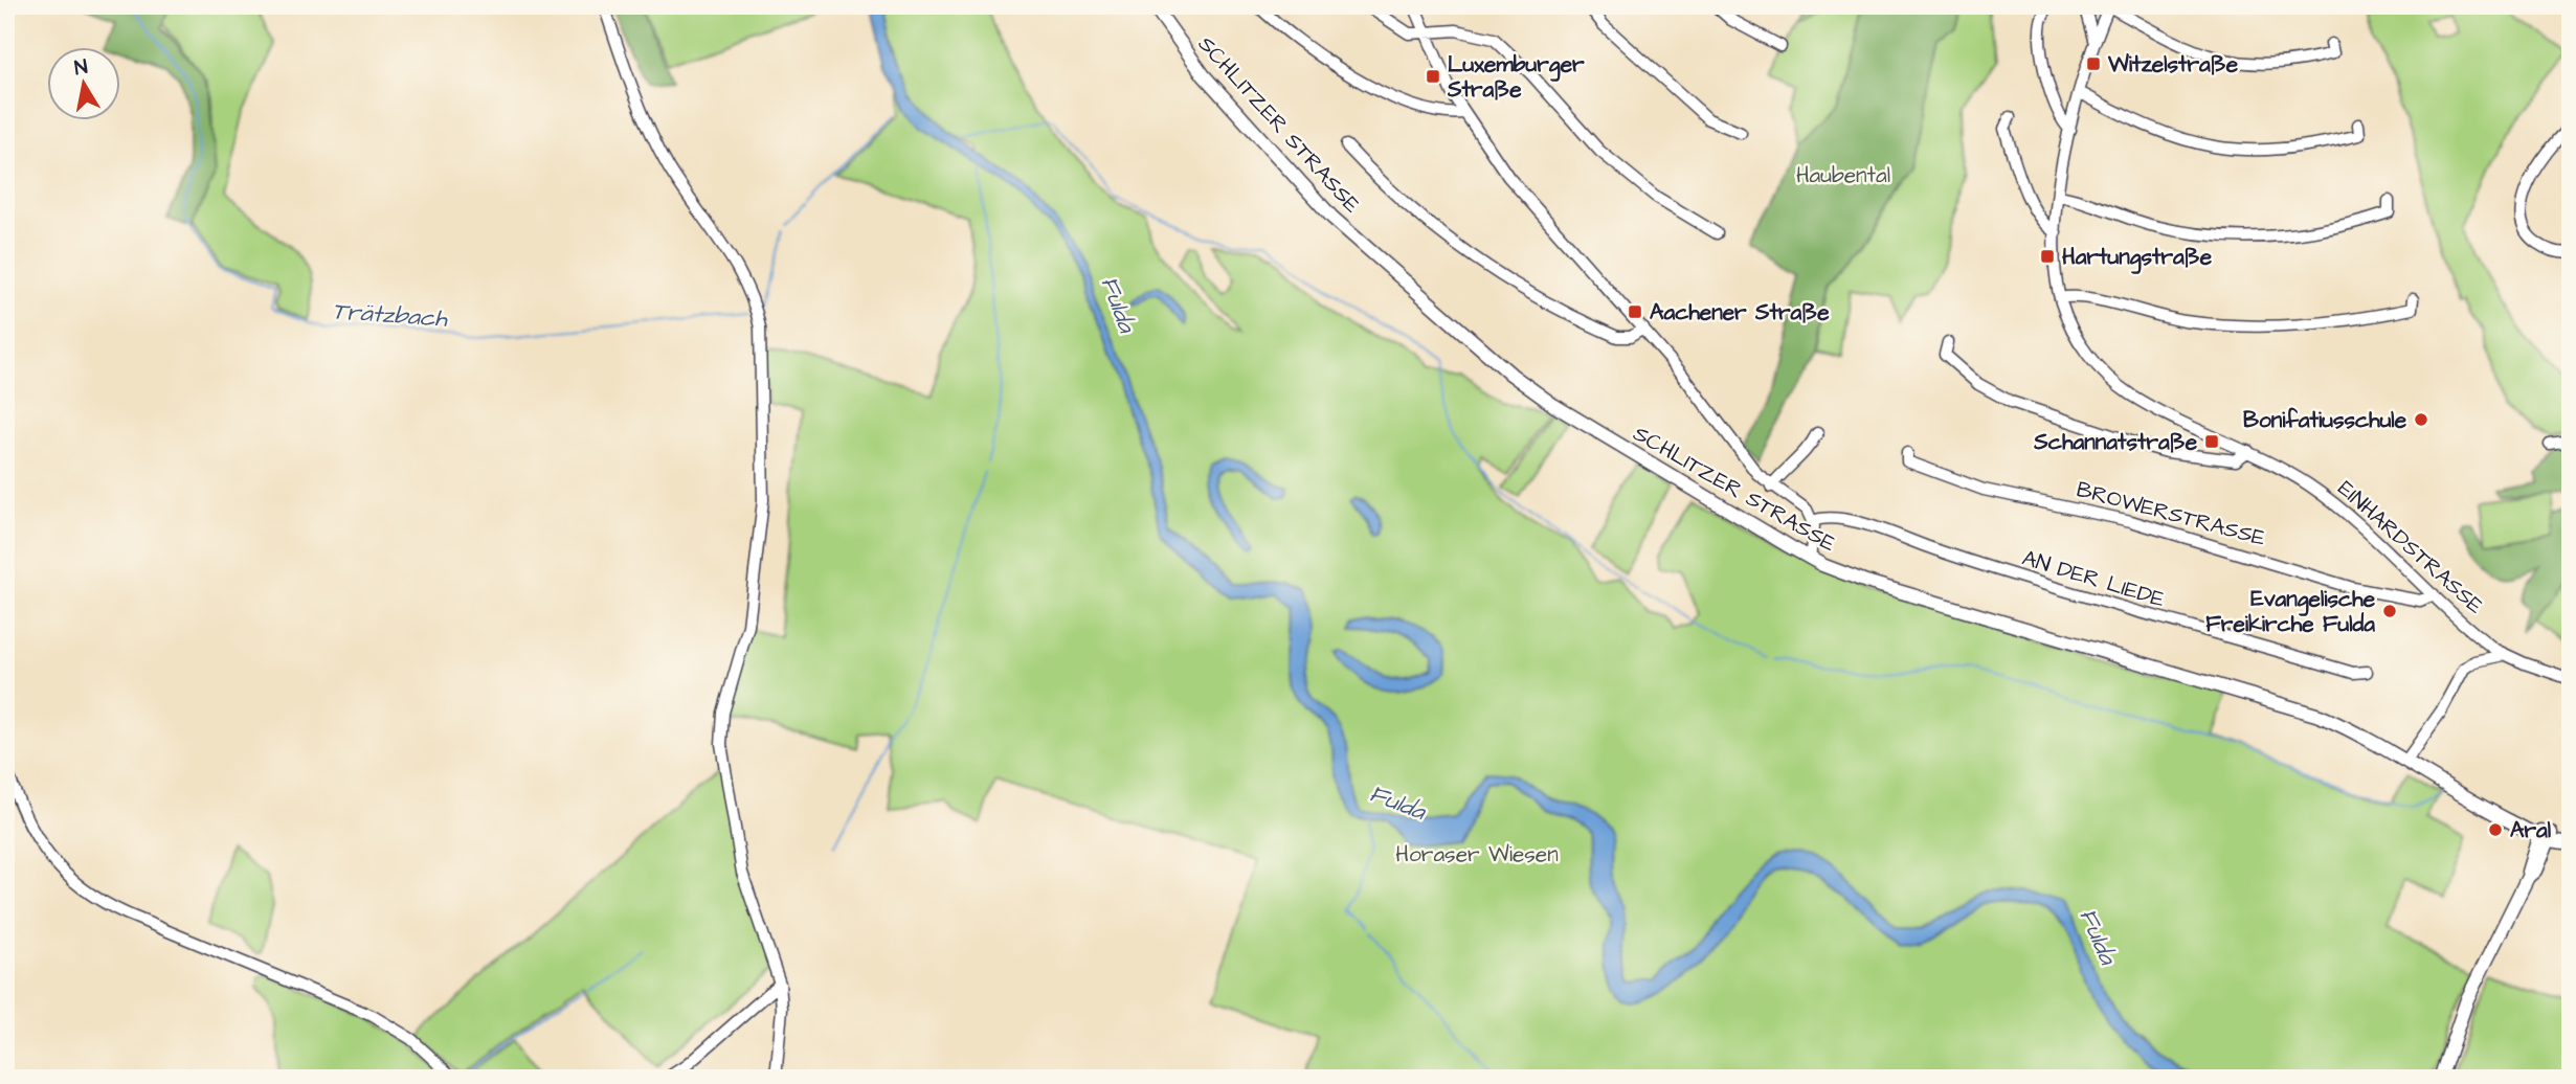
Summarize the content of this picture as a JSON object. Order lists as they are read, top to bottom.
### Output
{
  "streets": {
    "main road": ["SCHLITZER STRASSE"],
    "street": ["BROWERSTRASSE", "EINHARDSTRASSE", "AN DER LIEDE"]
  },
  "crossings": [
    ["BROWERSTRASSE", "EINHARDSTRASSE"]
  ],
  "water": ["Fulda", "Trätzbach"],
  "parks": ["Haubental", "Horaser Wiesen"],
  "places": {
    "transit": [
      "Witzelstraße",
      "Luxemburger Straße",
      "Hartungstraße",
      "Aachener Straße",
      "Schannatstraße"
    ],
    "other": ["Bonifatiusschule", "Evangelische Freikirche Fulda", "Aral"]
  },
  "north": "top"
}
